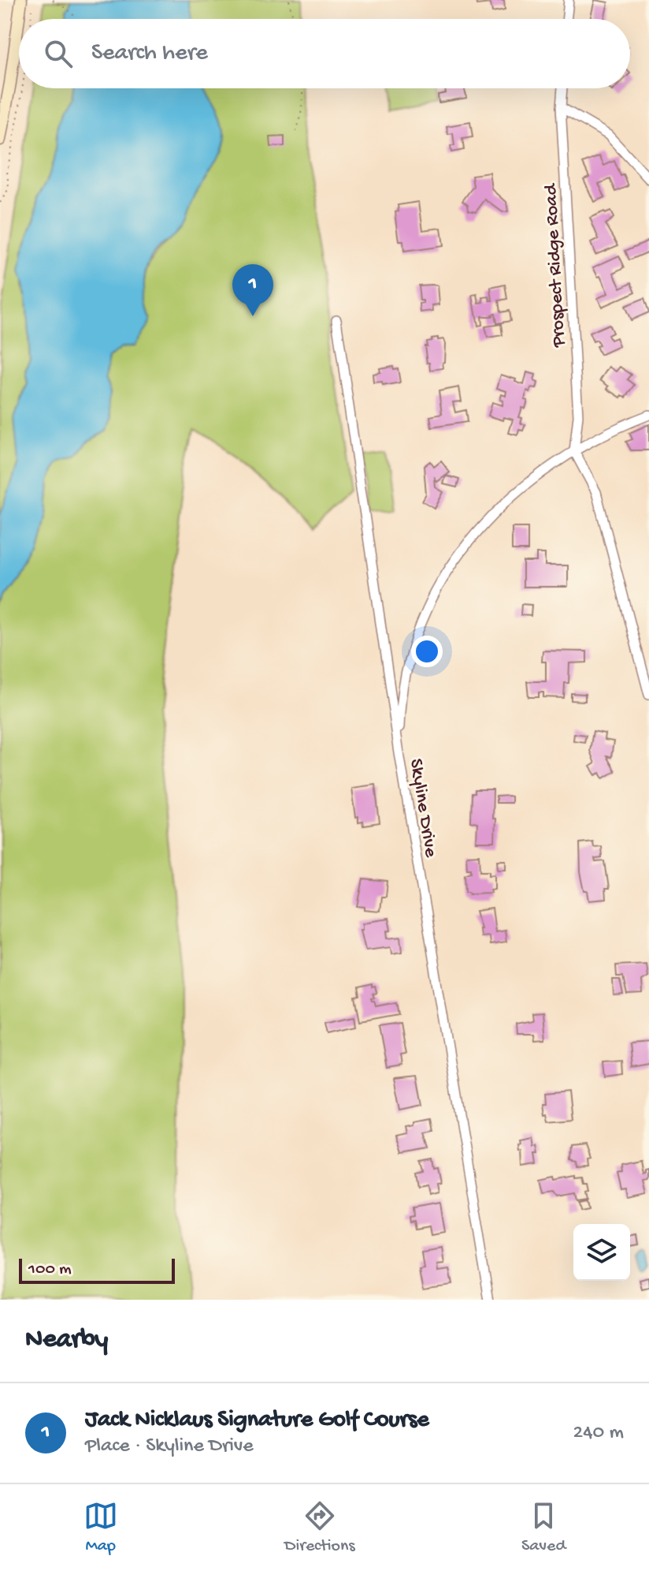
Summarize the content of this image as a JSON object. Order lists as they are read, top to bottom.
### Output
{
  "streets": {
    "street": ["Prospect Ridge Road", "Skyline Drive"]
  },
  "scale_bar": "100 m",
  "page": {
    "search": "Search here",
    "pins": "1",
    "scale": "100 m",
    "heading": "Nearby",
    "list": [
      {
        "mark": "1",
        "name": "Jack Nicklaus Signature Golf Course",
        "note": "Place · Skyline Drive",
        "value": "240 m"
      }
    ],
    "nav": ["Map", "Directions", "Saved"]
  }
}
